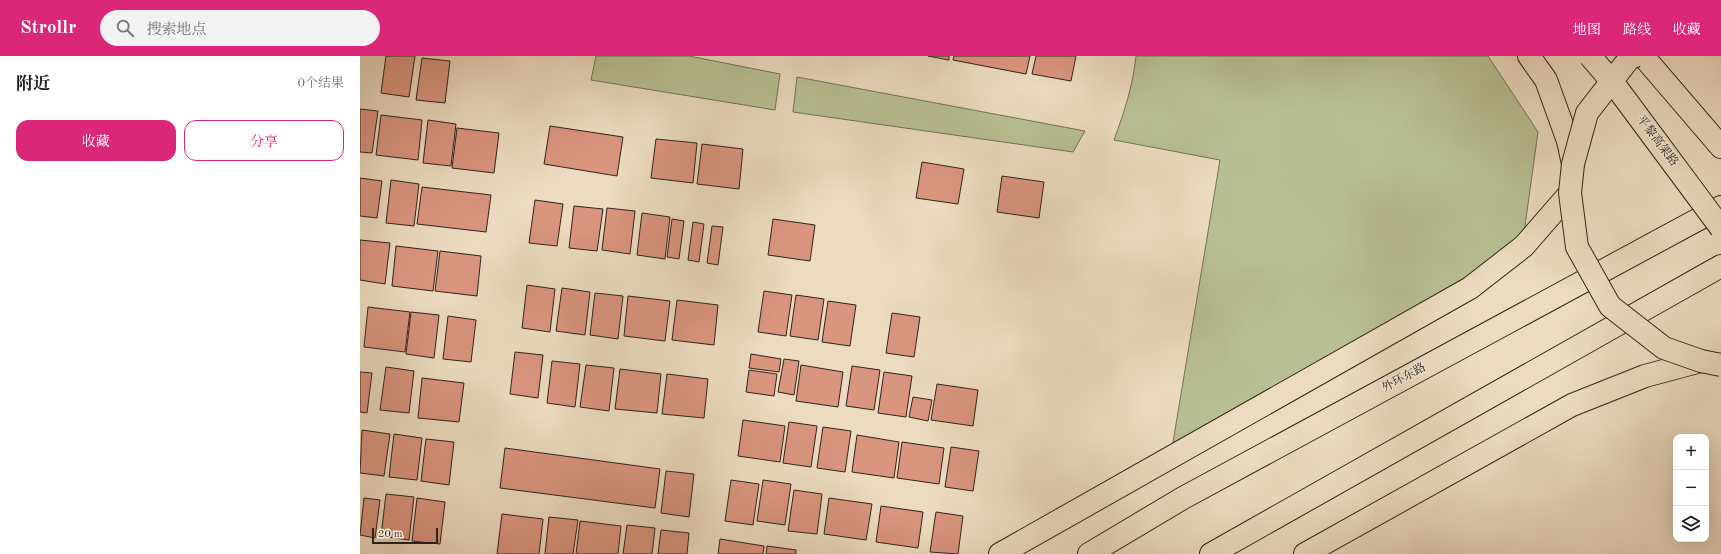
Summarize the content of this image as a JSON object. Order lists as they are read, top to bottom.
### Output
{
  "streets": {
    "highway": ["平黎高架路", "外环东路"]
  },
  "scale_bar": "20 m",
  "page": {
    "header": "Strollr",
    "search": "搜索地点",
    "nav": ["地图", "路线", "收藏"],
    "heading": ["附近", "0个结果"],
    "buttons": ["收藏", "分享"],
    "map_buttons": ["+", "−"],
    "scale": "20 m"
  }
}
